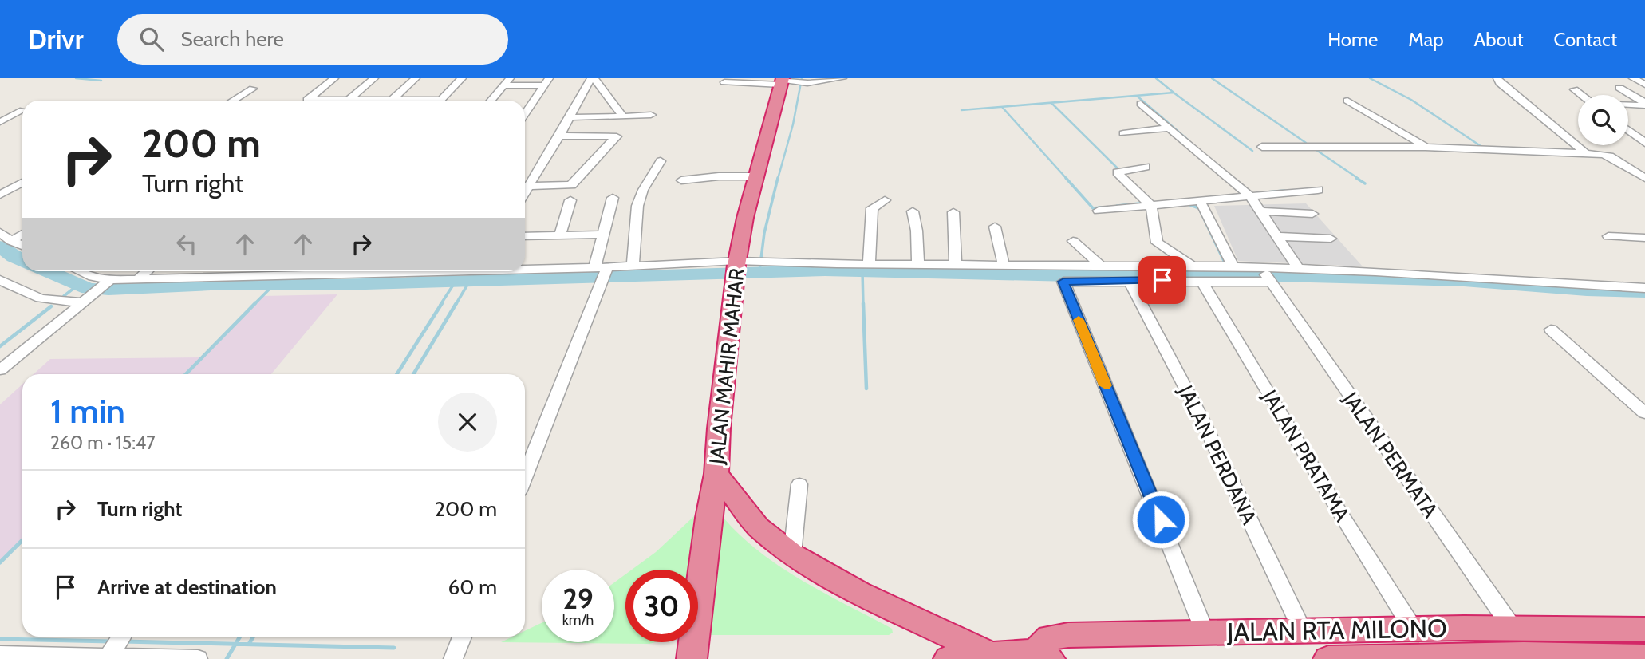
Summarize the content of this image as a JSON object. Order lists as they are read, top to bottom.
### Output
{
  "streets": {
    "highway": ["JALAN MAHIR MAHAR", "JALAN RTA MILONO"],
    "street": ["JALAN PERDANA", "JALAN PERMATA", "JALAN PRATAMA"]
  },
  "crossings": [
    ["JALAN PERDANA", "JALAN RTA MILONO"],
    ["JALAN PERMATA", "JALAN RTA MILONO"],
    ["JALAN PRATAMA", "JALAN RTA MILONO"]
  ],
  "page": {
    "header": "Drivr",
    "search": "Search here",
    "nav": [
      "Home",
      "Map",
      "About",
      "Contact"
    ],
    "turn": ["200 m", "Turn right"],
    "heading": ["1 min", "260 m · 15:47"],
    "list": [
      {
        "name": "Turn right",
        "value": "200 m"
      },
      {
        "name": "Arrive at destination",
        "value": "60 m"
      }
    ],
    "speed": "29 km/h",
    "limit": "30"
  }
}
